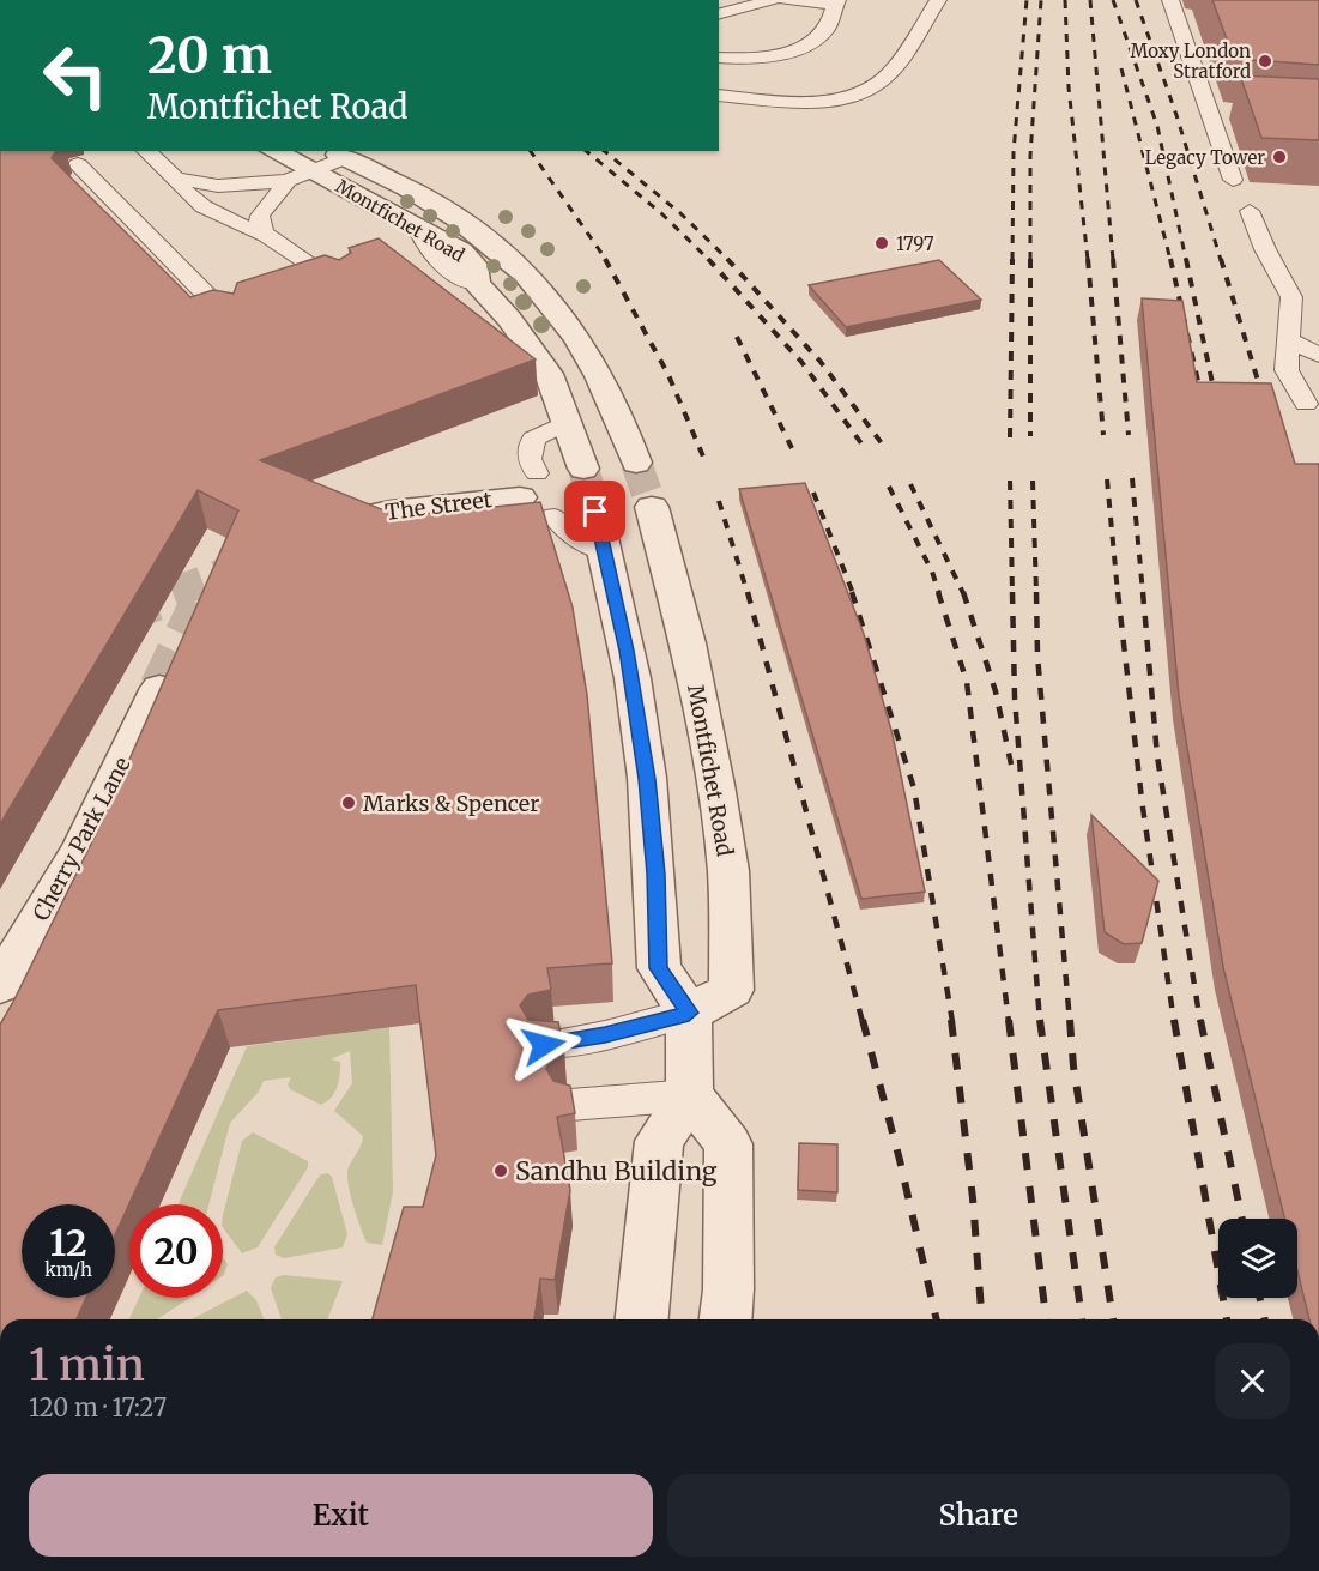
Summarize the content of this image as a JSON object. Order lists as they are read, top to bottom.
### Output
{
  "streets": {
    "street": ["Montfichet Road", "The Street", "Cherry Park Lane"]
  },
  "places": [
    "Moxy London Stratford",
    "Legacy Tower",
    "1797",
    "Marks & Spencer",
    "Sandhu Building"
  ],
  "page": {
    "turn": ["20 m", "Montfichet Road"],
    "speed": "12 km/h",
    "limit": "20",
    "heading": ["1 min", "120 m · 17:27"],
    "buttons": ["Exit", "Share"]
  }
}
